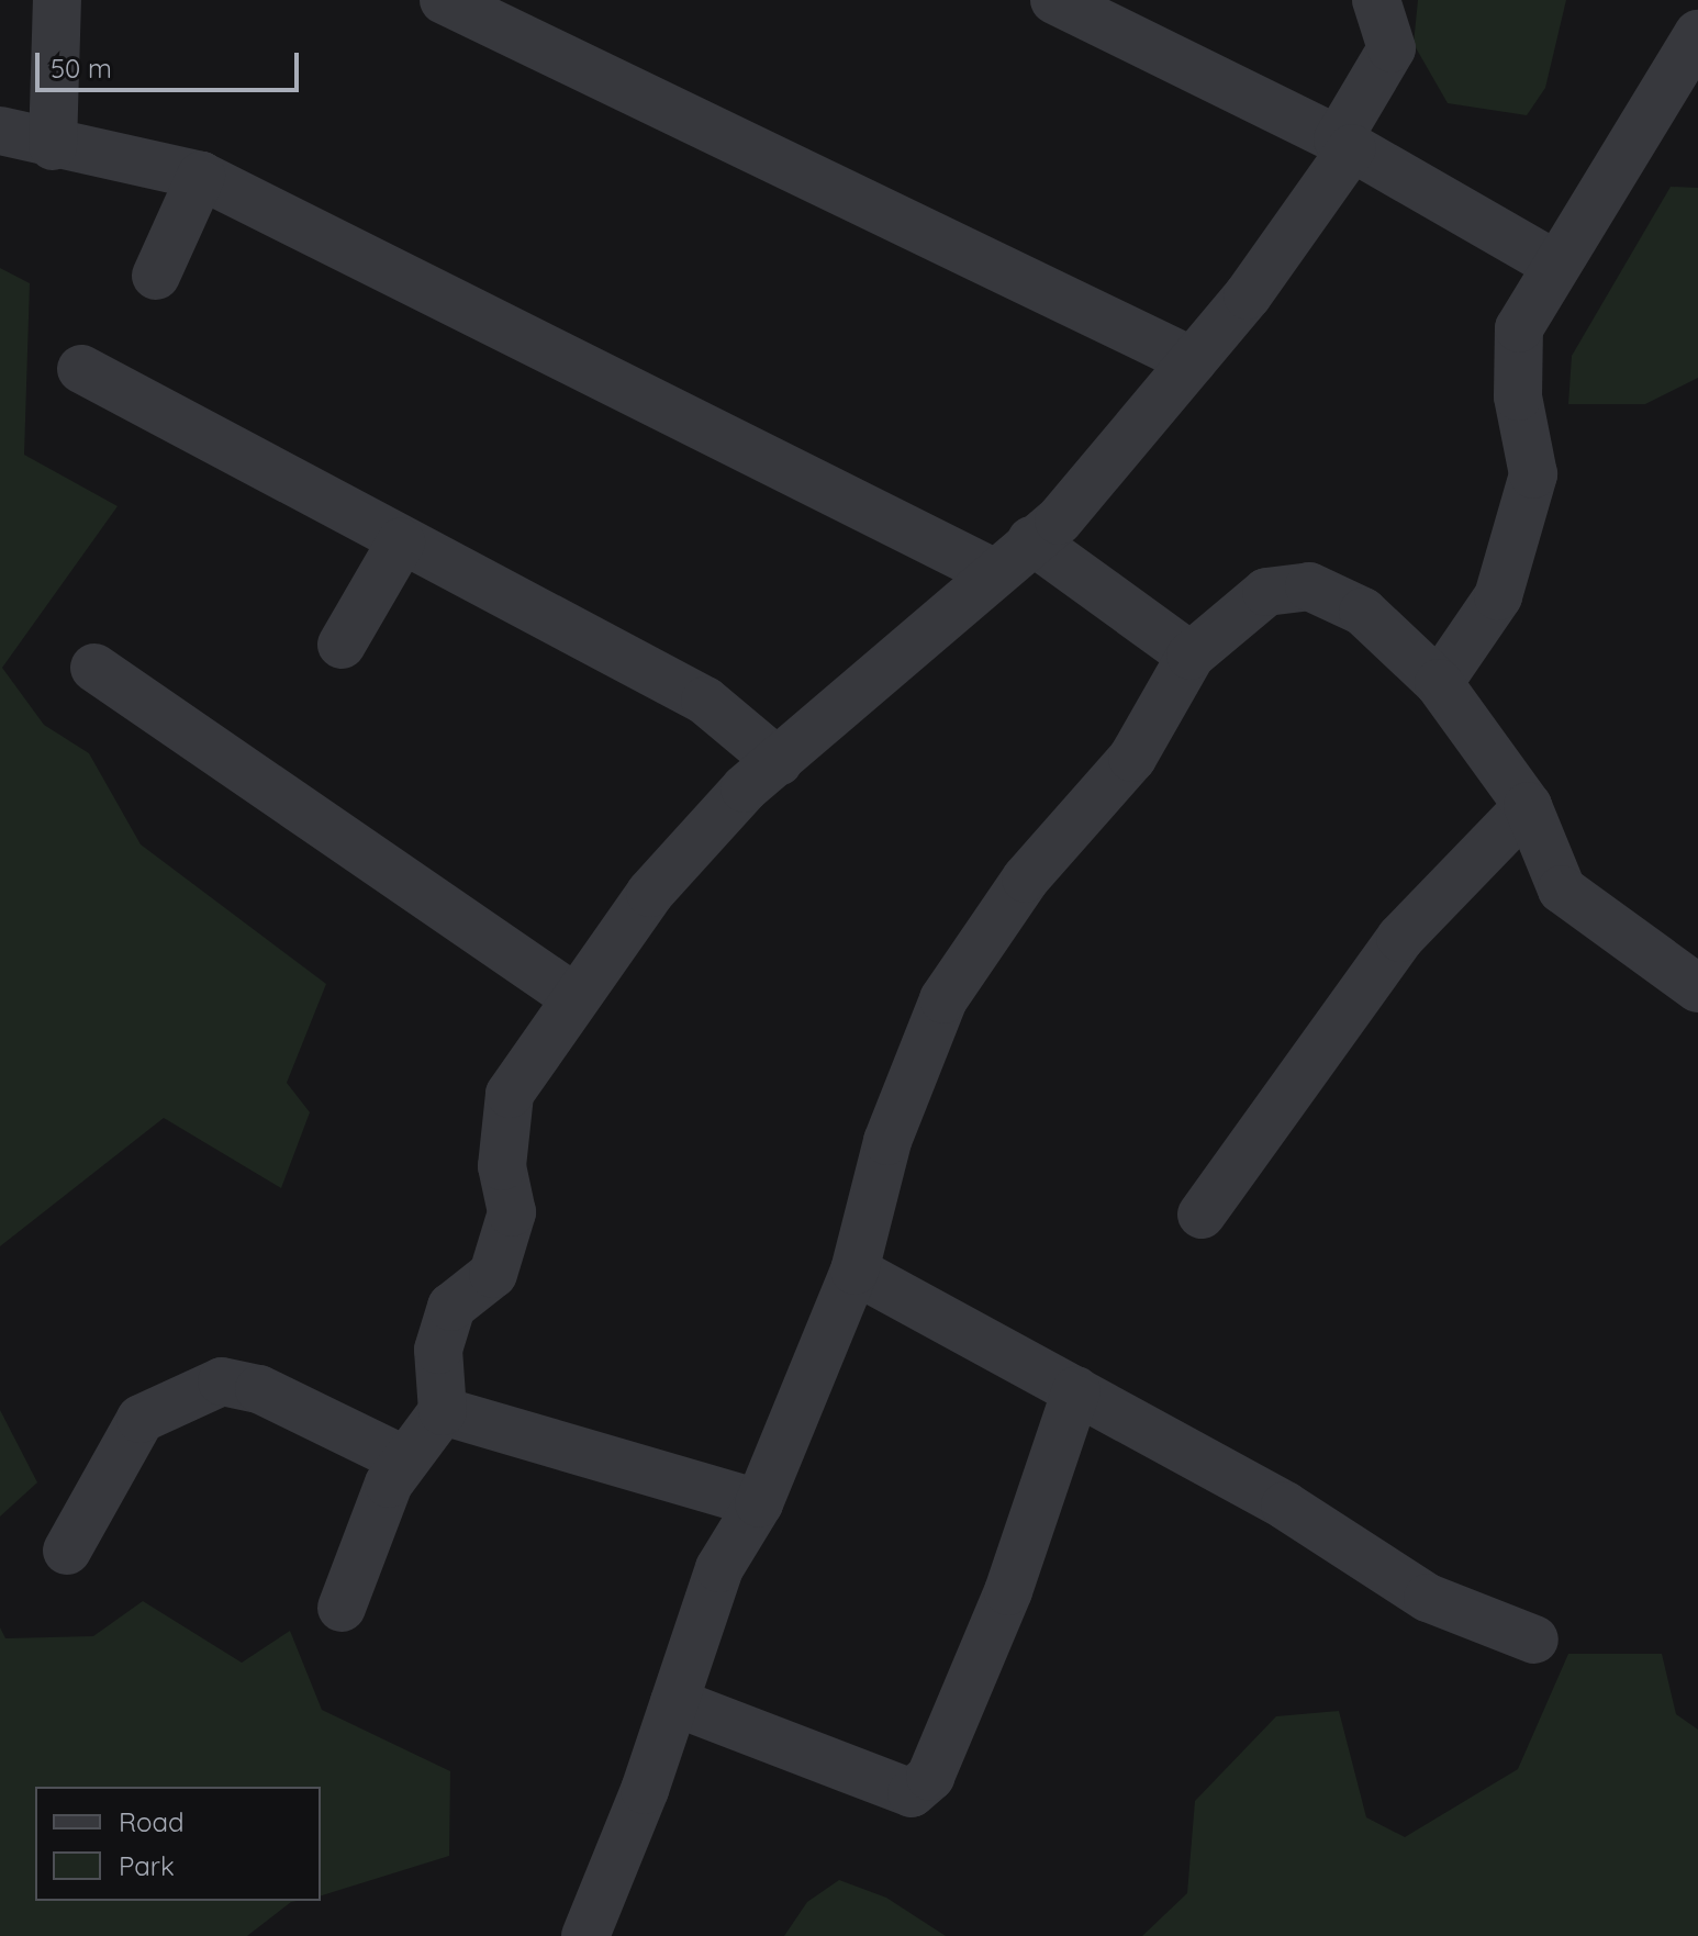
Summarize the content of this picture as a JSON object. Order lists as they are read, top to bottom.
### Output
{
  "legend": ["Road", "Park"],
  "scale_bar": "50 m"
}
